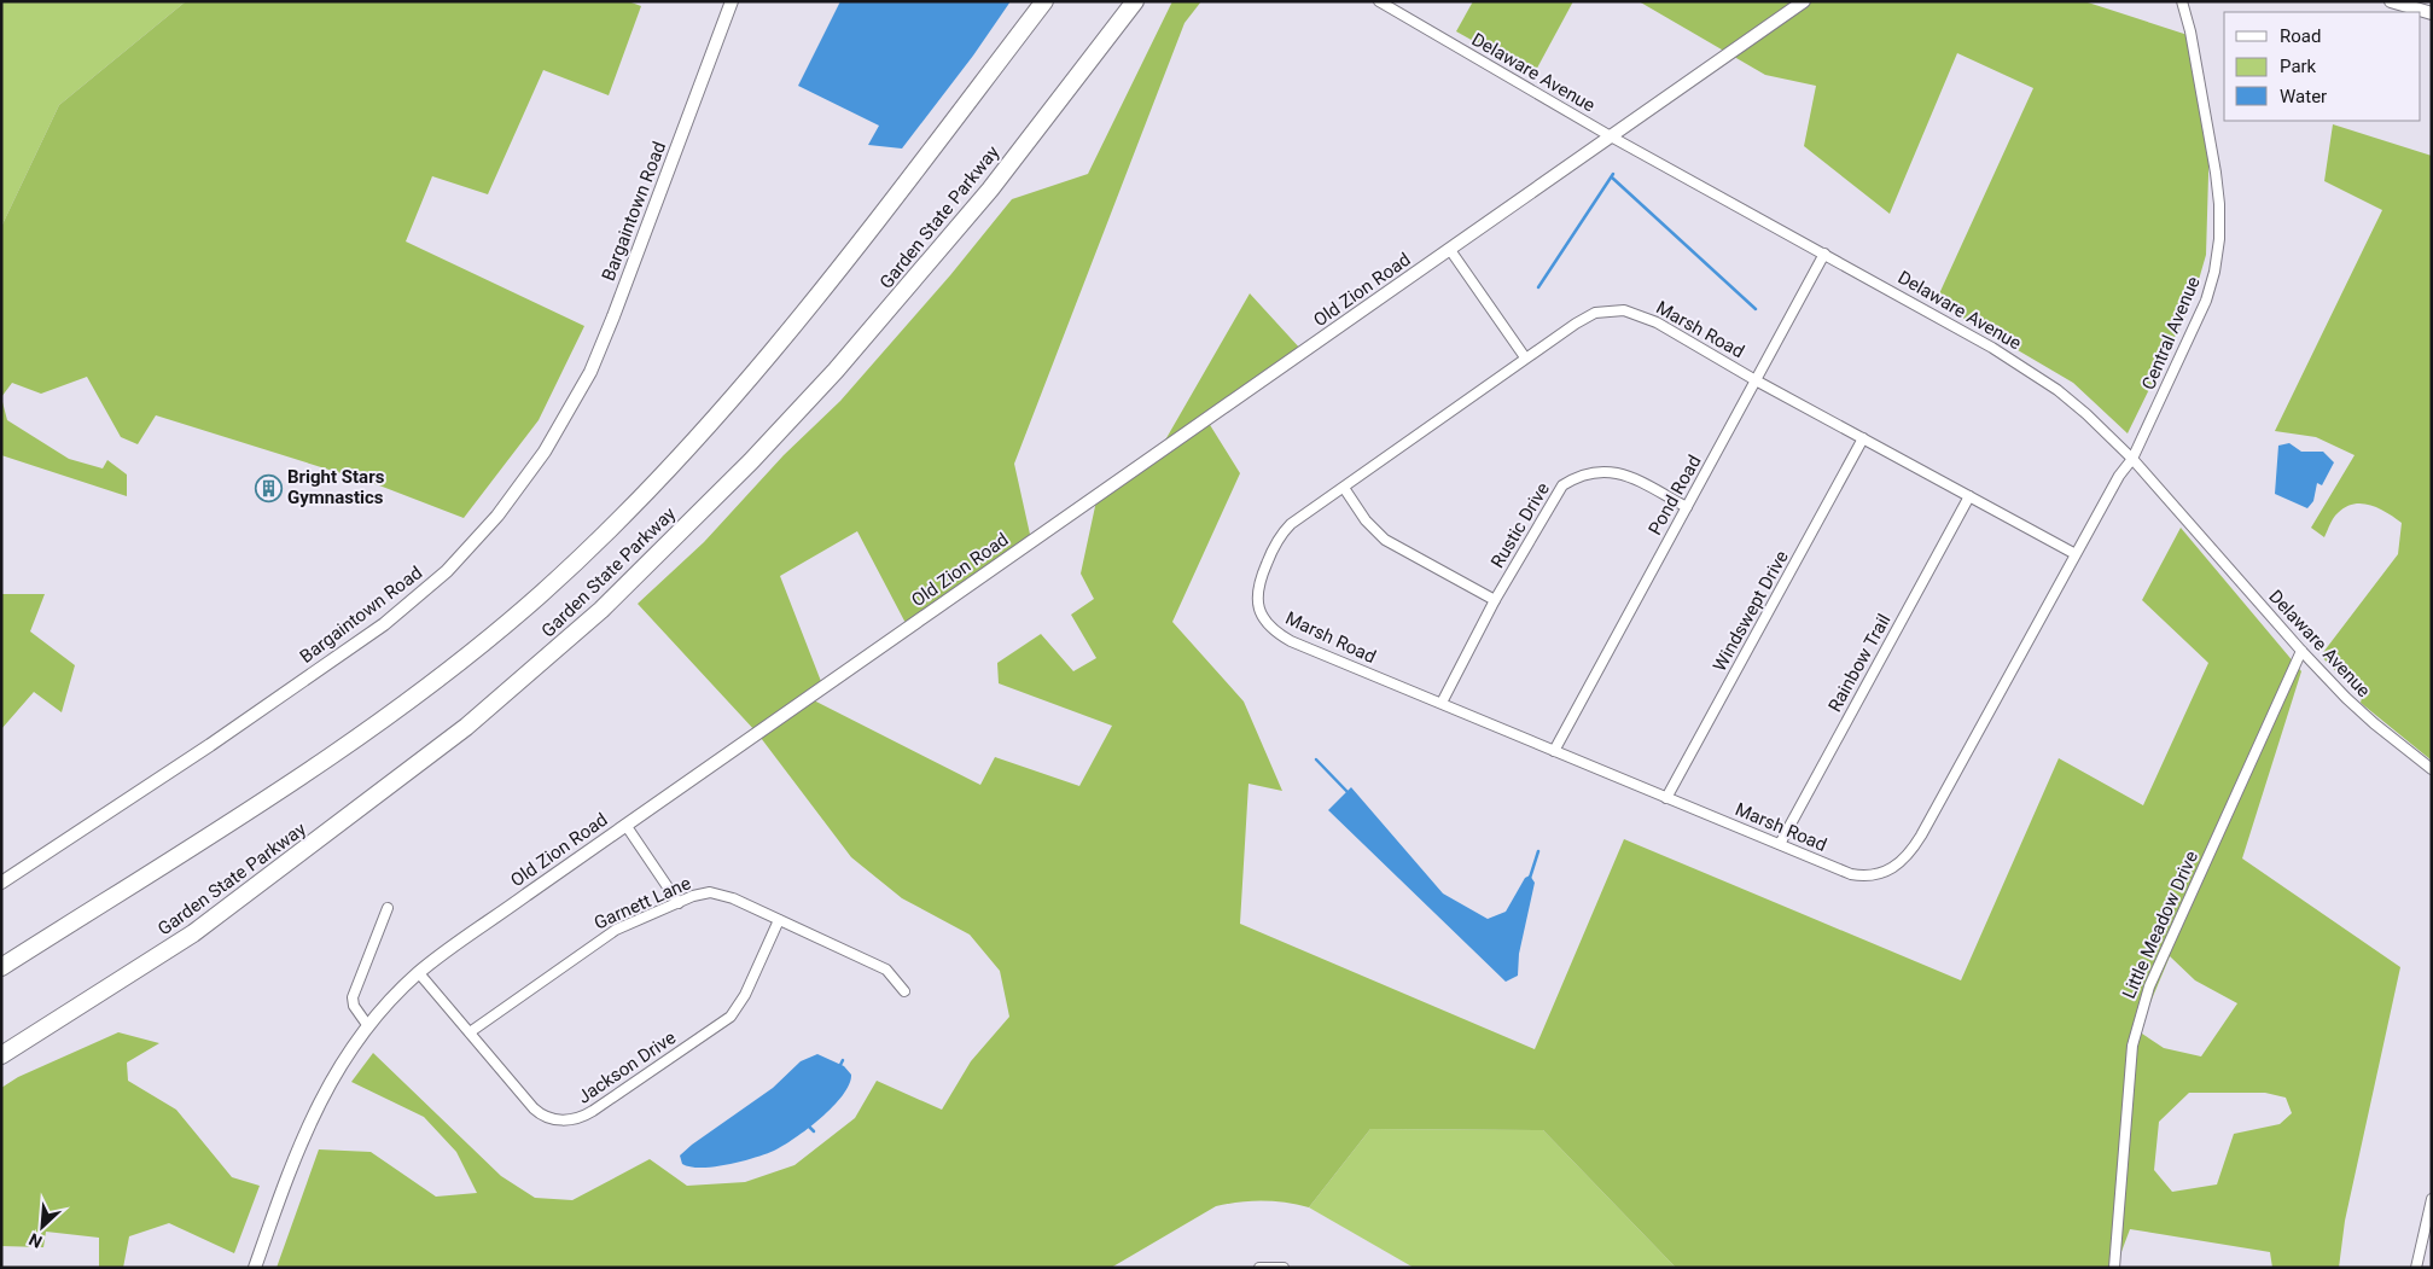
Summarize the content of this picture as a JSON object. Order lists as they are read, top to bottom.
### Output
{
  "streets": {
    "highway": ["Garden State Parkway"],
    "street": [
      "Delaware Avenue",
      "Bargaintown Road",
      "Old Zion Road",
      "Marsh Road",
      "Central Avenue",
      "Pond Road",
      "Rustic Drive",
      "Windswept Drive",
      "Rainbow Trail",
      "Garnett Lane",
      "Little Meadow Drive",
      "Jackson Drive"
    ]
  },
  "crossings": [
    ["Delaware Avenue", "Old Zion Road"],
    ["Delaware Avenue", "Marsh Road"],
    ["Delaware Avenue", "Central Avenue"],
    ["Delaware Avenue", "Pond Road"],
    ["Delaware Avenue", "Little Meadow Drive"],
    ["Old Zion Road", "Jackson Drive"],
    ["Marsh Road", "Central Avenue"],
    ["Marsh Road", "Pond Road"],
    ["Marsh Road", "Rustic Drive"],
    ["Marsh Road", "Windswept Drive"],
    ["Marsh Road", "Rainbow Trail"],
    ["Pond Road", "Rustic Drive"],
    ["Garnett Lane", "Jackson Drive"]
  ],
  "places": {
    "building": ["Bright Stars Gymnastics"]
  },
  "legend": ["Road", "Park", "Water"],
  "north": "bottom left"
}
